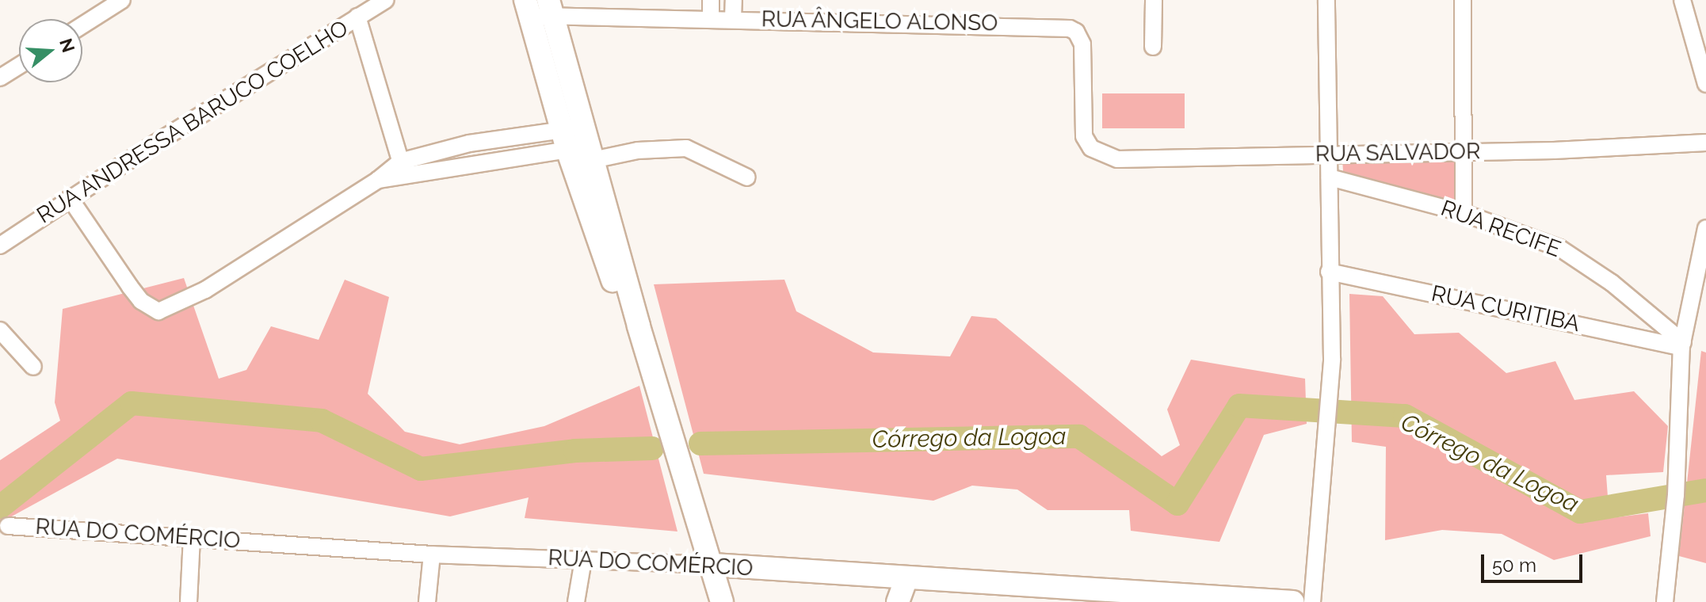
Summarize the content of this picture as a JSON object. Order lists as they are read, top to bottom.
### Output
{
  "streets": {
    "main road": ["RUA DO COMÉRCIO"],
    "street": [
      "RUA ÂNGELO ALONSO",
      "RUA ANDRESSA BARUCO COELHO",
      "RUA SALVADOR",
      "RUA RECIFE",
      "RUA CURITIBA"
    ]
  },
  "crossings": [
    ["RUA ÂNGELO ALONSO", "RUA SALVADOR"],
    ["RUA RECIFE", "RUA CURITIBA"]
  ],
  "water": ["Córrego da Logoa"],
  "scale_bar": "50 m",
  "north": "right"
}
